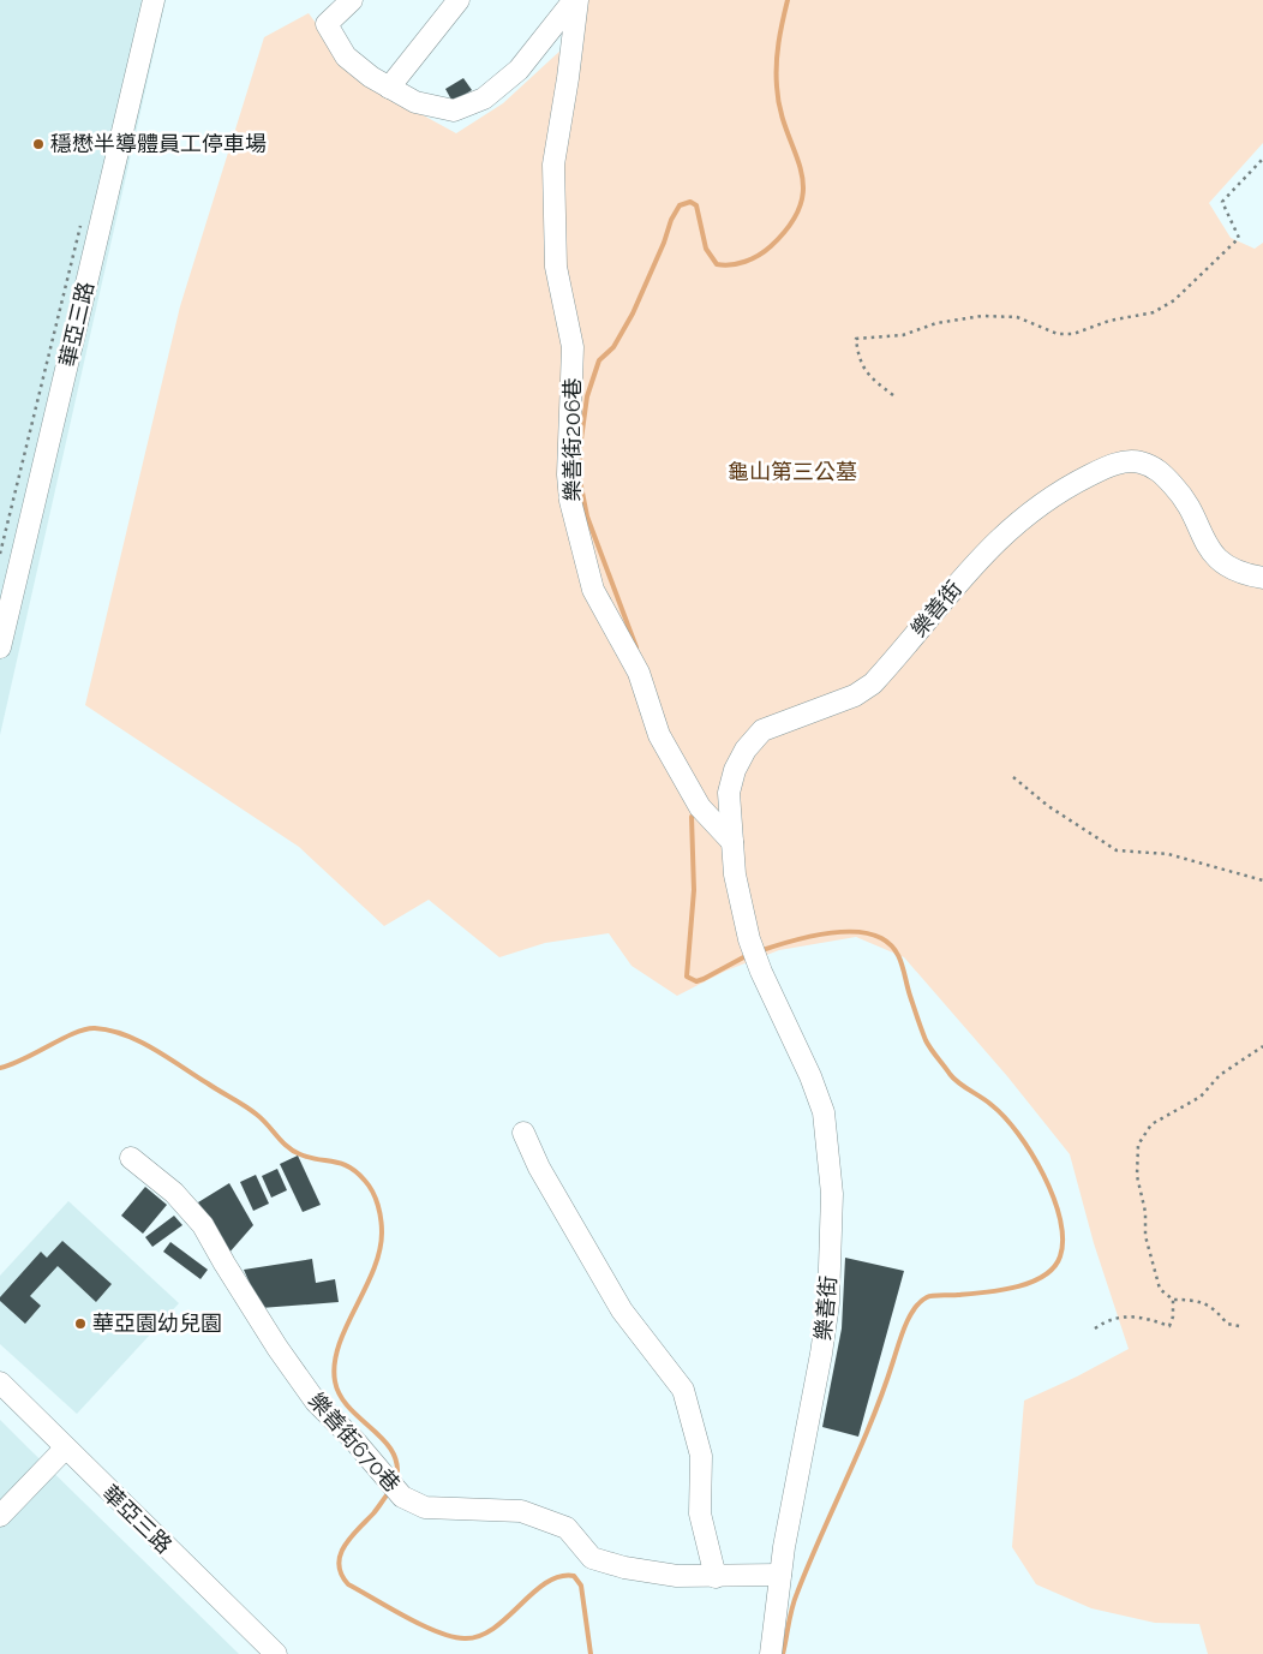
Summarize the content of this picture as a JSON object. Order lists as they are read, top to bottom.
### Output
{
  "streets": {
    "street": [
      "華亞三路",
      "樂善街206巷",
      "樂善街",
      "樂善街670巷"
    ]
  },
  "crossings": [
    ["樂善街206巷", "樂善街"],
    ["樂善街", "樂善街670巷"]
  ],
  "parks": ["龜山第三公墓"],
  "places": ["穩懋半導體員工停車場", "華亞園幼兒園"]
}
